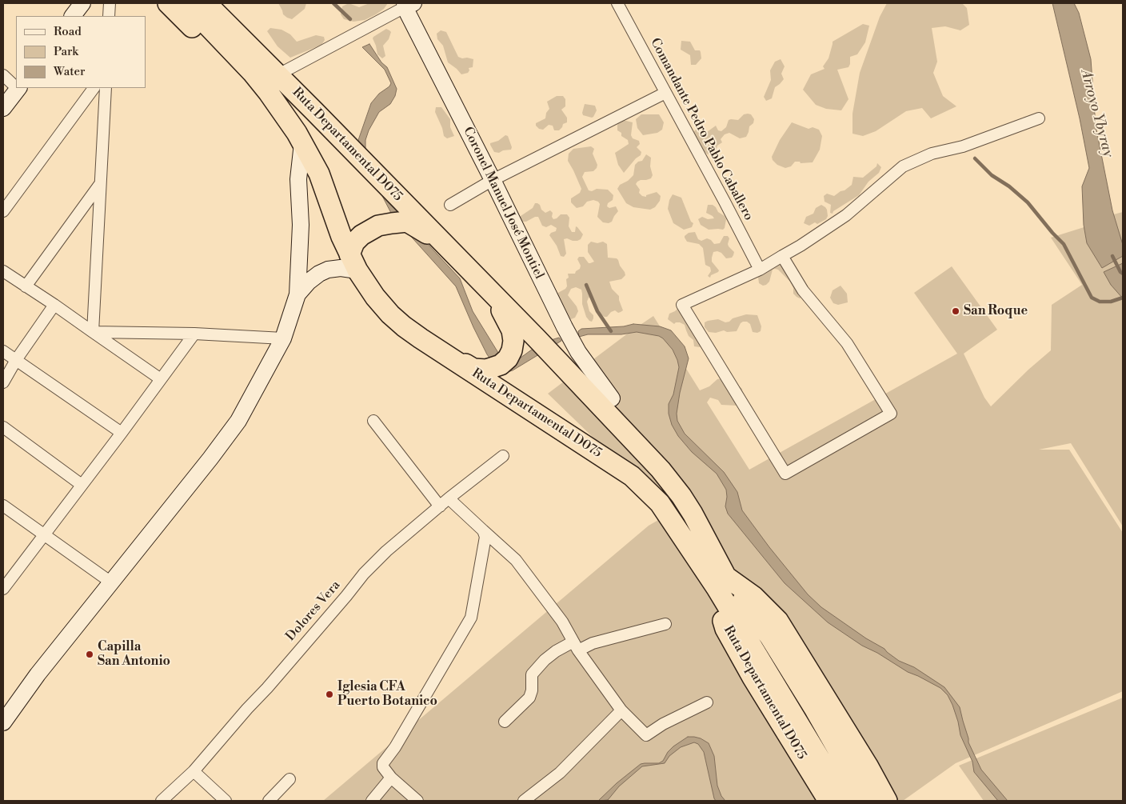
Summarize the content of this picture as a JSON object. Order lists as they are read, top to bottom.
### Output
{
  "streets": {
    "highway": ["Ruta Departamental D075"],
    "street": ["Comandante Pedro Pablo Caballero", "Coronel Manuel José Montiel", "Dolores Vera"]
  },
  "water": ["Arroyo Ybyray"],
  "places": ["San Roque", "Capilla San Antonio", "Iglesia CFA Puerto Botanico"],
  "legend": ["Road", "Park", "Water"]
}
